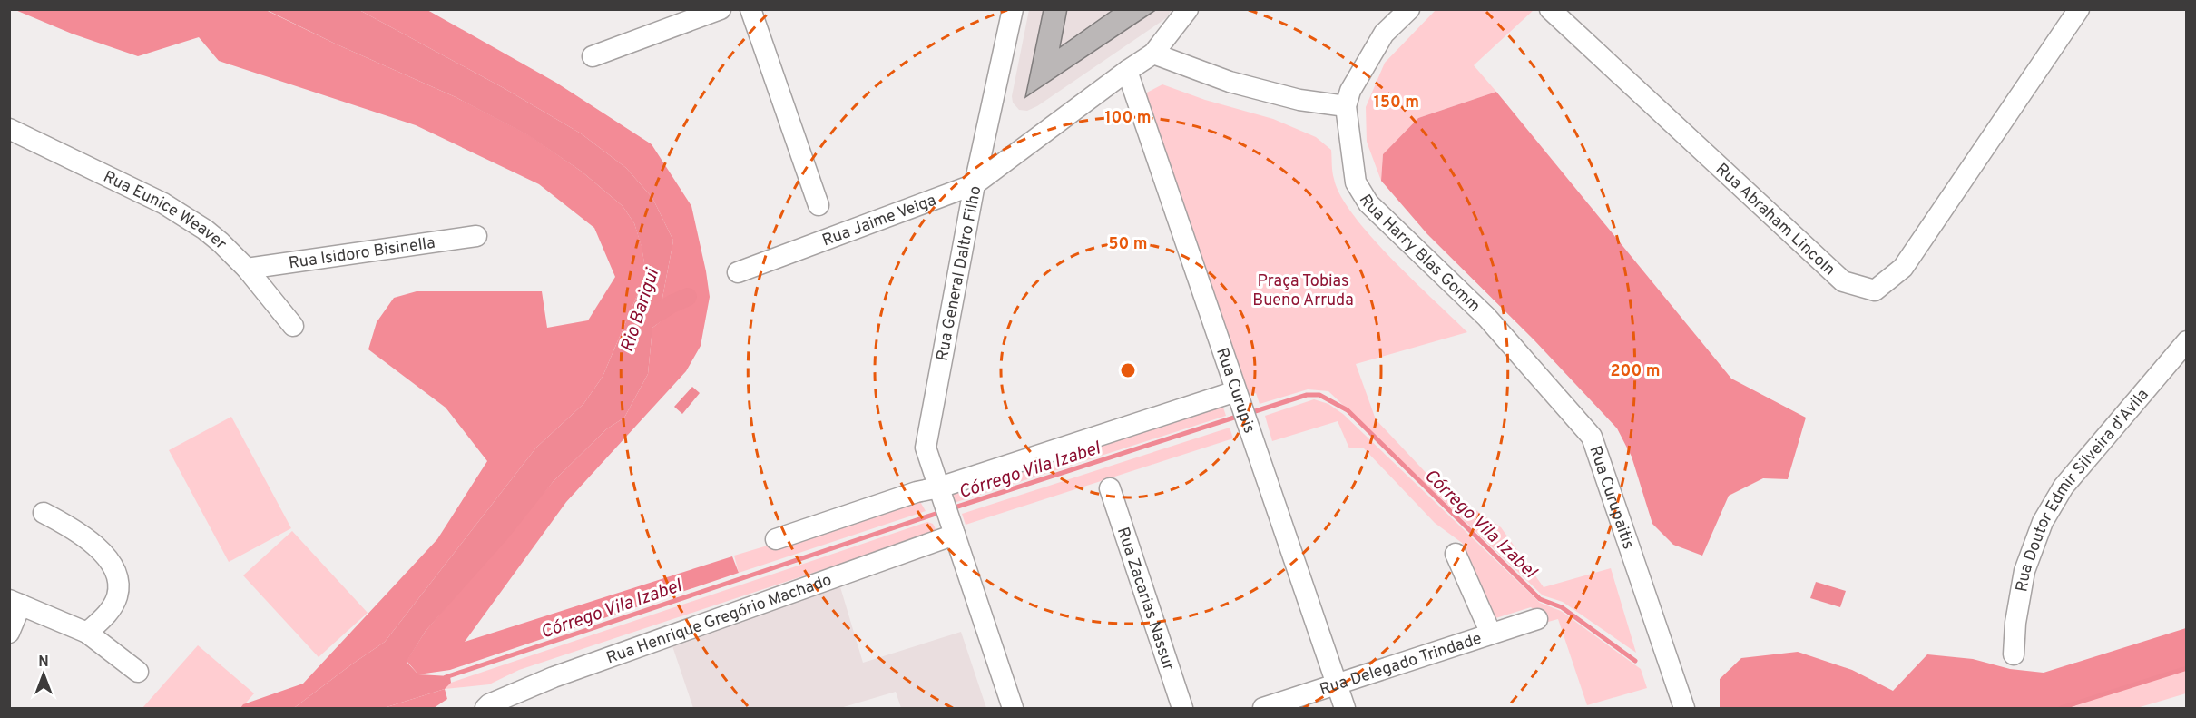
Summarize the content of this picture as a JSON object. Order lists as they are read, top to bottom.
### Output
{
  "streets": {
    "street": [
      "Rua Eunice Weaver",
      "Rua Jaime Veiga",
      "Rua Abraham Lincoln",
      "Rua Harry Blas Gomm",
      "Rua Isidoro Bisinella",
      "Rua General Daltro Filho",
      "Rua Curupis",
      "Rua Doutor Edmir Silveira d'Avila",
      "Rua Curupaitis",
      "Rua Zacarias Nassur",
      "Rua Henrique Gregório Machado",
      "Rua Delegado Trindade"
    ]
  },
  "crossings": [
    ["Rua Eunice Weaver", "Rua Isidoro Bisinella"],
    ["Rua Jaime Veiga", "Rua General Daltro Filho"],
    ["Rua Jaime Veiga", "Rua Curupis"],
    ["Rua Harry Blas Gomm", "Rua Curupaitis"],
    ["Rua General Daltro Filho", "Rua Henrique Gregório Machado"],
    ["Rua Curupis", "Rua Delegado Trindade"]
  ],
  "water": ["Rio Barigui", "Córrego Vila Izabel"],
  "parks": ["Praça Tobias Bueno Arruda"],
  "north": "top",
  "rings": [
    "150 m",
    "100 m",
    "50 m",
    "200 m"
  ]
}
